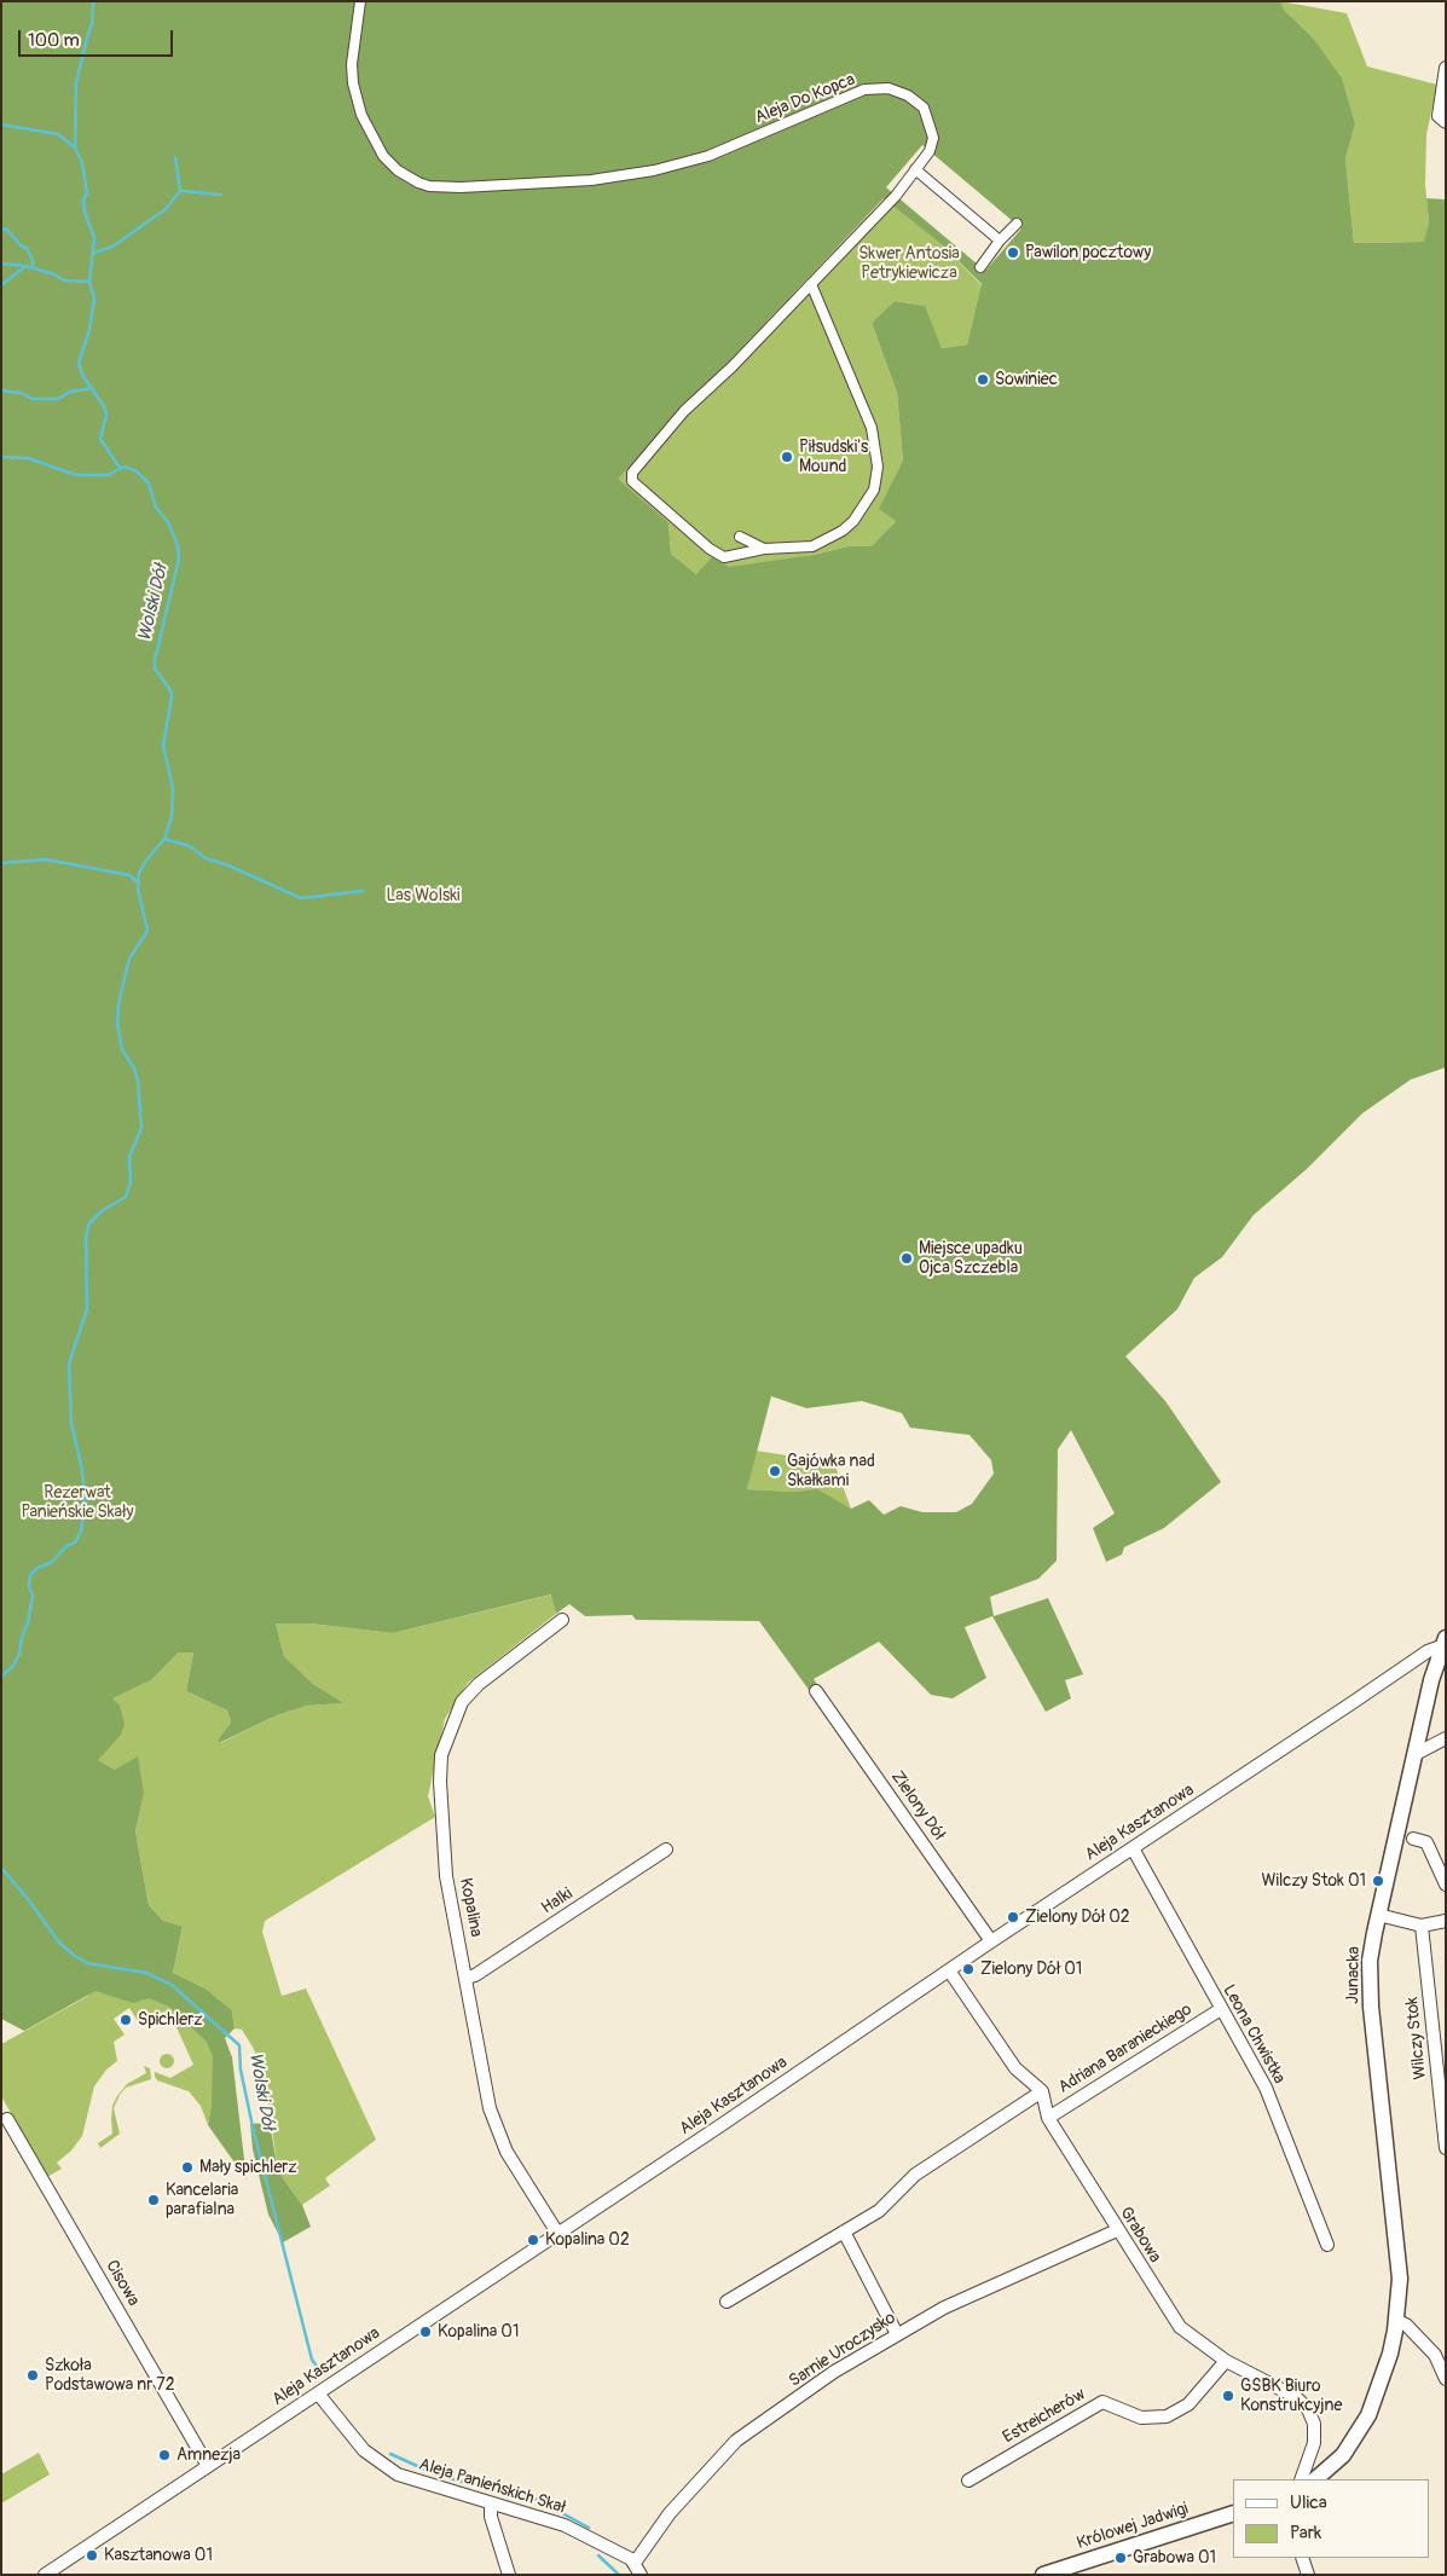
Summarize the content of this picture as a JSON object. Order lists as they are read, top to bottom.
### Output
{
  "streets": {
    "street": [
      "Aleja Do Kopca",
      "Zielony Dół",
      "Aleja Kasztanowa",
      "Halki",
      "Kopalina",
      "Junacka",
      "Leona Chwistka",
      "Wilczy Stok",
      "Adriana Baranieckiego",
      "Grabowa",
      "Cisowa",
      "Sarnie Uroczysko",
      "Estreicherów",
      "Aleja Panieńskich Skał",
      "Królowej Jadwigi"
    ]
  },
  "crossings": [
    ["Zielony Dół", "Aleja Kasztanowa"],
    ["Aleja Kasztanowa", "Kopalina"],
    ["Aleja Kasztanowa", "Junacka"],
    ["Aleja Kasztanowa", "Leona Chwistka"],
    ["Aleja Kasztanowa", "Cisowa"],
    ["Aleja Kasztanowa", "Aleja Panieńskich Skał"],
    ["Halki", "Kopalina"],
    ["Leona Chwistka", "Adriana Baranieckiego"],
    ["Adriana Baranieckiego", "Grabowa"],
    ["Grabowa", "Sarnie Uroczysko"],
    ["Grabowa", "Estreicherów"],
    ["Sarnie Uroczysko", "Aleja Panieńskich Skał"]
  ],
  "water": ["Wolski Dół"],
  "parks": ["Skwer Antosia Petrykiewicza", "Las Wolski", "Rezerwat Panieńskie Skały"],
  "places": [
    "Pawilon pocztowy",
    "Sowiniec",
    "Piłsudski's Mound",
    "Miejsce upadku Ojca Szczebla",
    "Gajówka nad Skałkami",
    "Wilczy Stok 01",
    "Zielony Dół 02",
    "Zielony Dół 01",
    "Spichlerz",
    "Mały spichlerz",
    "Kancelaria parafialna",
    "Kopalina 02",
    "Kopalina 01",
    "Szkoła Podstawowa nr 72",
    "GSBK Biuro Konstrukcyjne",
    "Amnezja",
    "Kasztanowa 01",
    "Grabowa 01"
  ],
  "legend": ["Ulica", "Park"],
  "scale_bar": "100 m"
}
